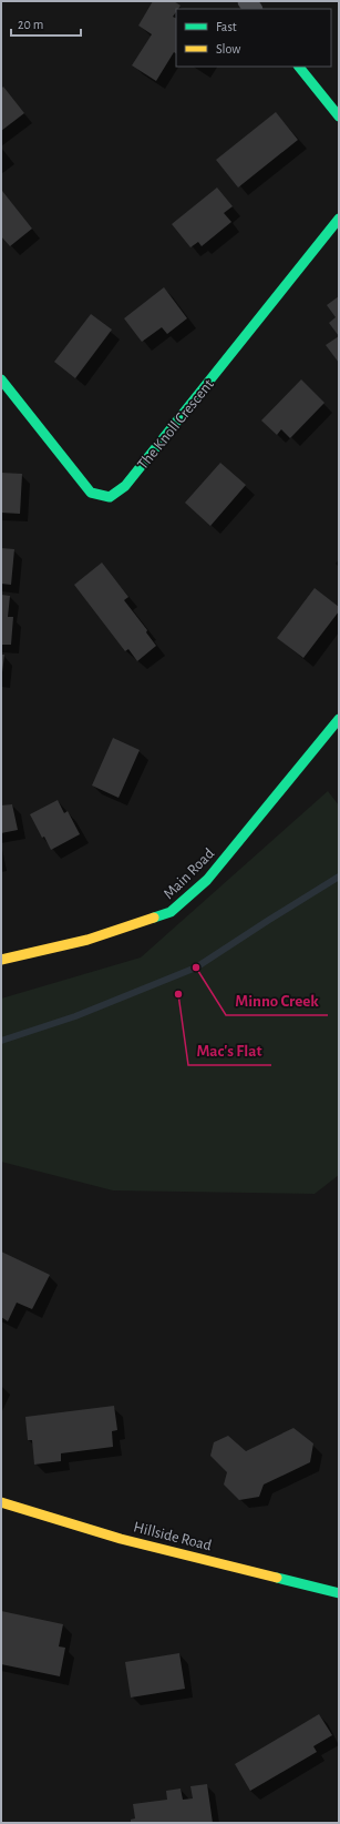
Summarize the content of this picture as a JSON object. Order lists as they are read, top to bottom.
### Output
{
  "streets": {
    "street": ["The Knoll Crescent", "Main Road", "Hillside Road"]
  },
  "places": ["Minno Creek", "Mac's Flat"],
  "legend": ["Fast", "Slow"],
  "scale_bar": "20 m"
}
